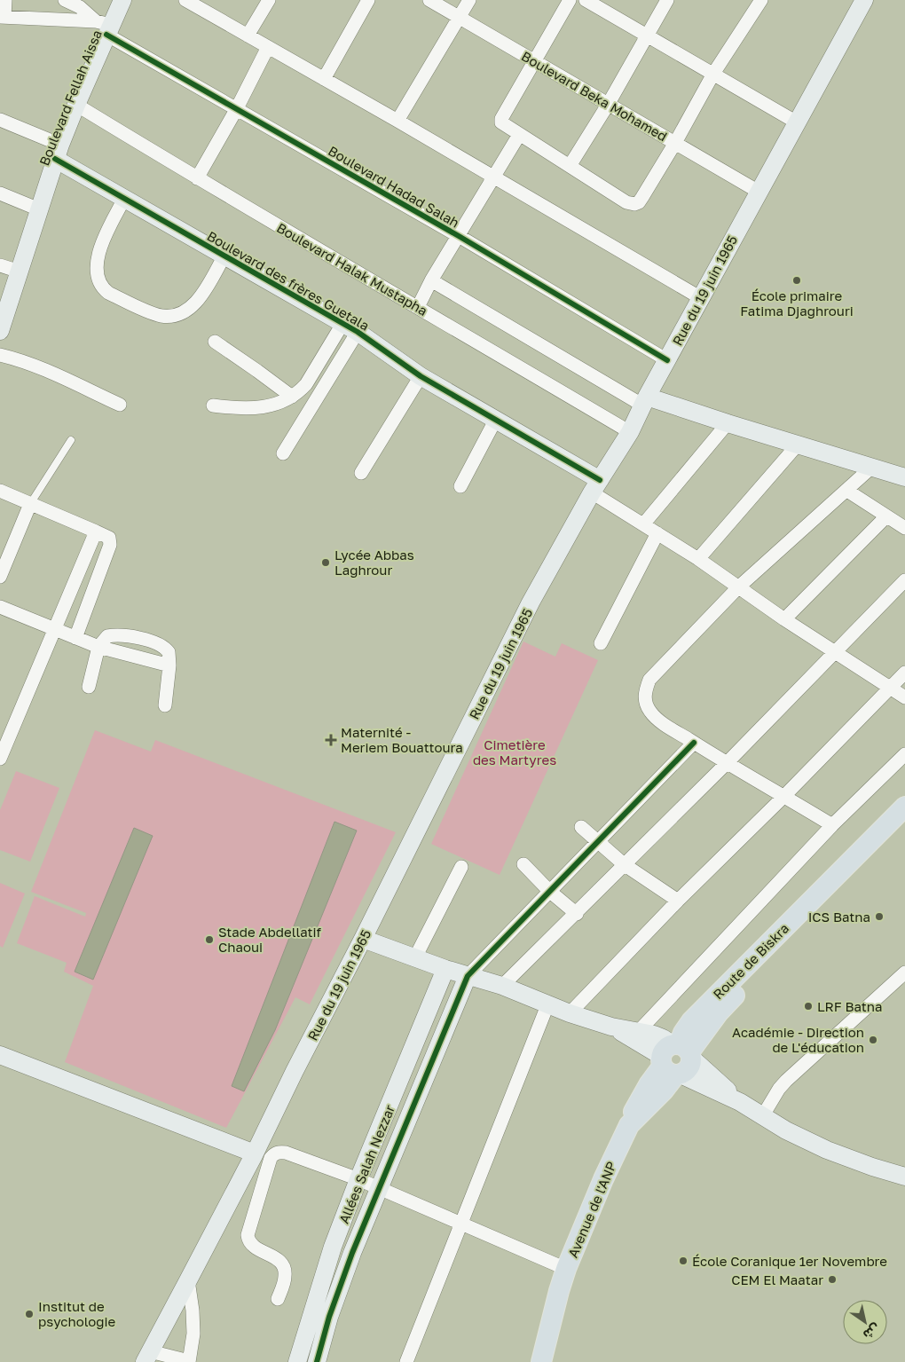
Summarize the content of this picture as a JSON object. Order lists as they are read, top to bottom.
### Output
{
  "streets": {
    "main road": ["Route de Biskra", "Avenue de l'ANP"],
    "street": [
      "Boulevard Beka Mohamed",
      "Boulevard Fellah Aissa",
      "Boulevard Hadad Salah",
      "Boulevard Halak Mustapha",
      "Boulevard des frères Guetala",
      "Rue du 19 juin 1965",
      "Allées Salah Nezzar"
    ]
  },
  "crossings": [
    ["Boulevard Beka Mohamed", "Rue du 19 juin 1965"],
    ["Boulevard Fellah Aissa", "Boulevard Hadad Salah"],
    ["Boulevard Fellah Aissa", "Boulevard Halak Mustapha"],
    ["Boulevard Fellah Aissa", "Boulevard des frères Guetala"],
    ["Boulevard Hadad Salah", "Rue du 19 juin 1965"],
    ["Boulevard Halak Mustapha", "Rue du 19 juin 1965"],
    ["Boulevard des frères Guetala", "Rue du 19 juin 1965"],
    ["Route de Biskra", "Avenue de l'ANP"]
  ],
  "parks": ["Cimetière des Martyres"],
  "places": {
    "other": [
      "École primaire Fatima Djaghrouri",
      "Lycée Abbas Laghrour",
      "ICS Batna",
      "Stade Abdellatif Chaoui",
      "LRF Batna",
      "Académie - Direction de L'éducation",
      "École Coranique 1er Novembre",
      "CEM El Maatar",
      "Institut de psychologie"
    ],
    "health": ["Maternité - Meriem Bouattoura"]
  },
  "north": "bottom right"
}
